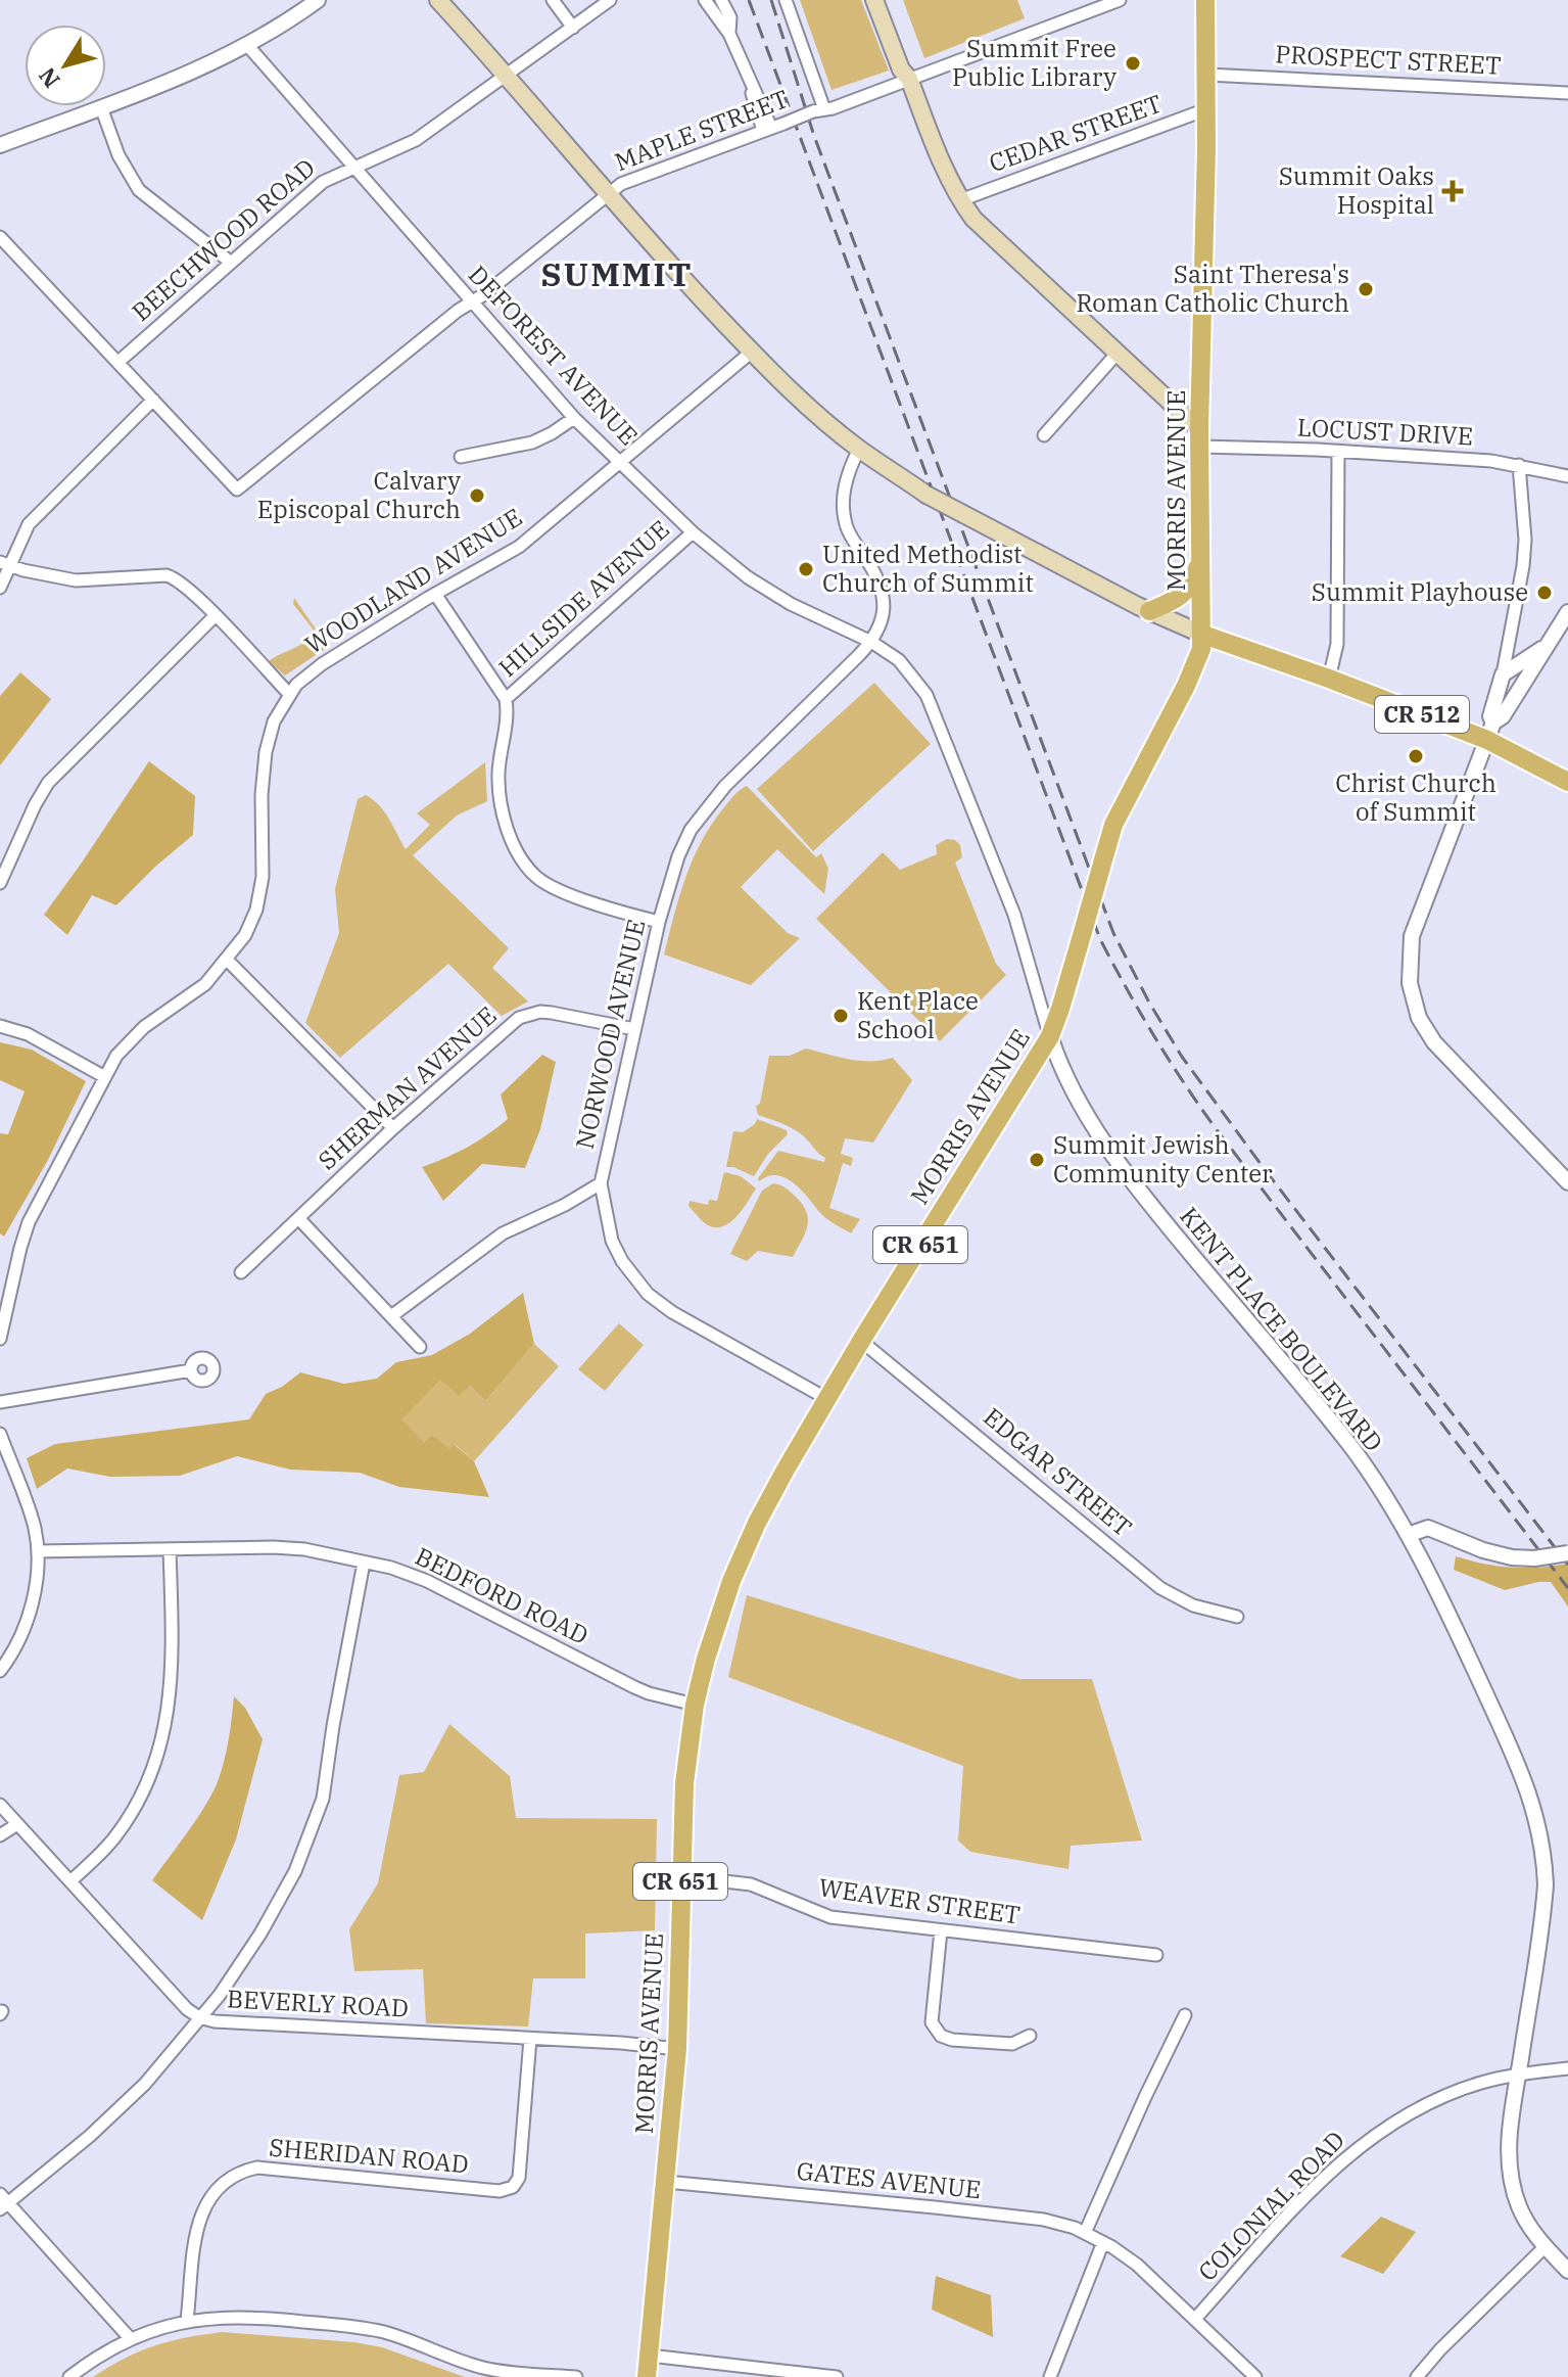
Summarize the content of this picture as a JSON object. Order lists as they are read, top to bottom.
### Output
{
  "streets": {
    "main road": ["MORRIS AVENUE", "CR 512", "CR 651"],
    "street": [
      "PROSPECT STREET",
      "MAPLE STREET",
      "CEDAR STREET",
      "BEECHWOOD ROAD",
      "DEFOREST AVENUE",
      "LOCUST DRIVE",
      "WOODLAND AVENUE",
      "HILLSIDE AVENUE",
      "NORWOOD AVENUE",
      "SHERMAN AVENUE",
      "KENT PLACE BOULEVARD",
      "EDGAR STREET",
      "BEDFORD ROAD",
      "WEAVER STREET",
      "BEVERLY ROAD",
      "SHERIDAN ROAD",
      "GATES AVENUE",
      "COLONIAL ROAD"
    ]
  },
  "crossings": [
    ["PROSPECT STREET", "MORRIS AVENUE"],
    ["MAPLE STREET", "DEFOREST AVENUE"],
    ["CEDAR STREET", "MORRIS AVENUE"],
    ["BEECHWOOD ROAD", "DEFOREST AVENUE"],
    ["DEFOREST AVENUE", "WOODLAND AVENUE"],
    ["DEFOREST AVENUE", "HILLSIDE AVENUE"],
    ["DEFOREST AVENUE", "NORWOOD AVENUE"],
    ["DEFOREST AVENUE", "KENT PLACE BOULEVARD"],
    ["LOCUST DRIVE", "MORRIS AVENUE"],
    ["MORRIS AVENUE", "CR 512"],
    ["MORRIS AVENUE", "NORWOOD AVENUE"],
    ["MORRIS AVENUE", "KENT PLACE BOULEVARD"],
    ["MORRIS AVENUE", "EDGAR STREET"],
    ["MORRIS AVENUE", "BEDFORD ROAD"],
    ["MORRIS AVENUE", "WEAVER STREET"],
    ["MORRIS AVENUE", "BEVERLY ROAD"],
    ["MORRIS AVENUE", "GATES AVENUE"],
    ["NORWOOD AVENUE", "SHERMAN AVENUE"],
    ["NORWOOD AVENUE", "KENT PLACE BOULEVARD"],
    ["KENT PLACE BOULEVARD", "COLONIAL ROAD"],
    ["BEVERLY ROAD", "SHERIDAN ROAD"],
    ["GATES AVENUE", "COLONIAL ROAD"]
  ],
  "districts": ["SUMMIT"],
  "places": {
    "other": [
      "Summit Free Public Library",
      "Saint Theresa's Roman Catholic Church",
      "Calvary Episcopal Church",
      "United Methodist Church of Summit",
      "Summit Playhouse",
      "Christ Church of Summit",
      "Kent Place School",
      "Summit Jewish Community Center"
    ],
    "health": ["Summit Oaks Hospital"]
  },
  "north": "bottom left"
}
